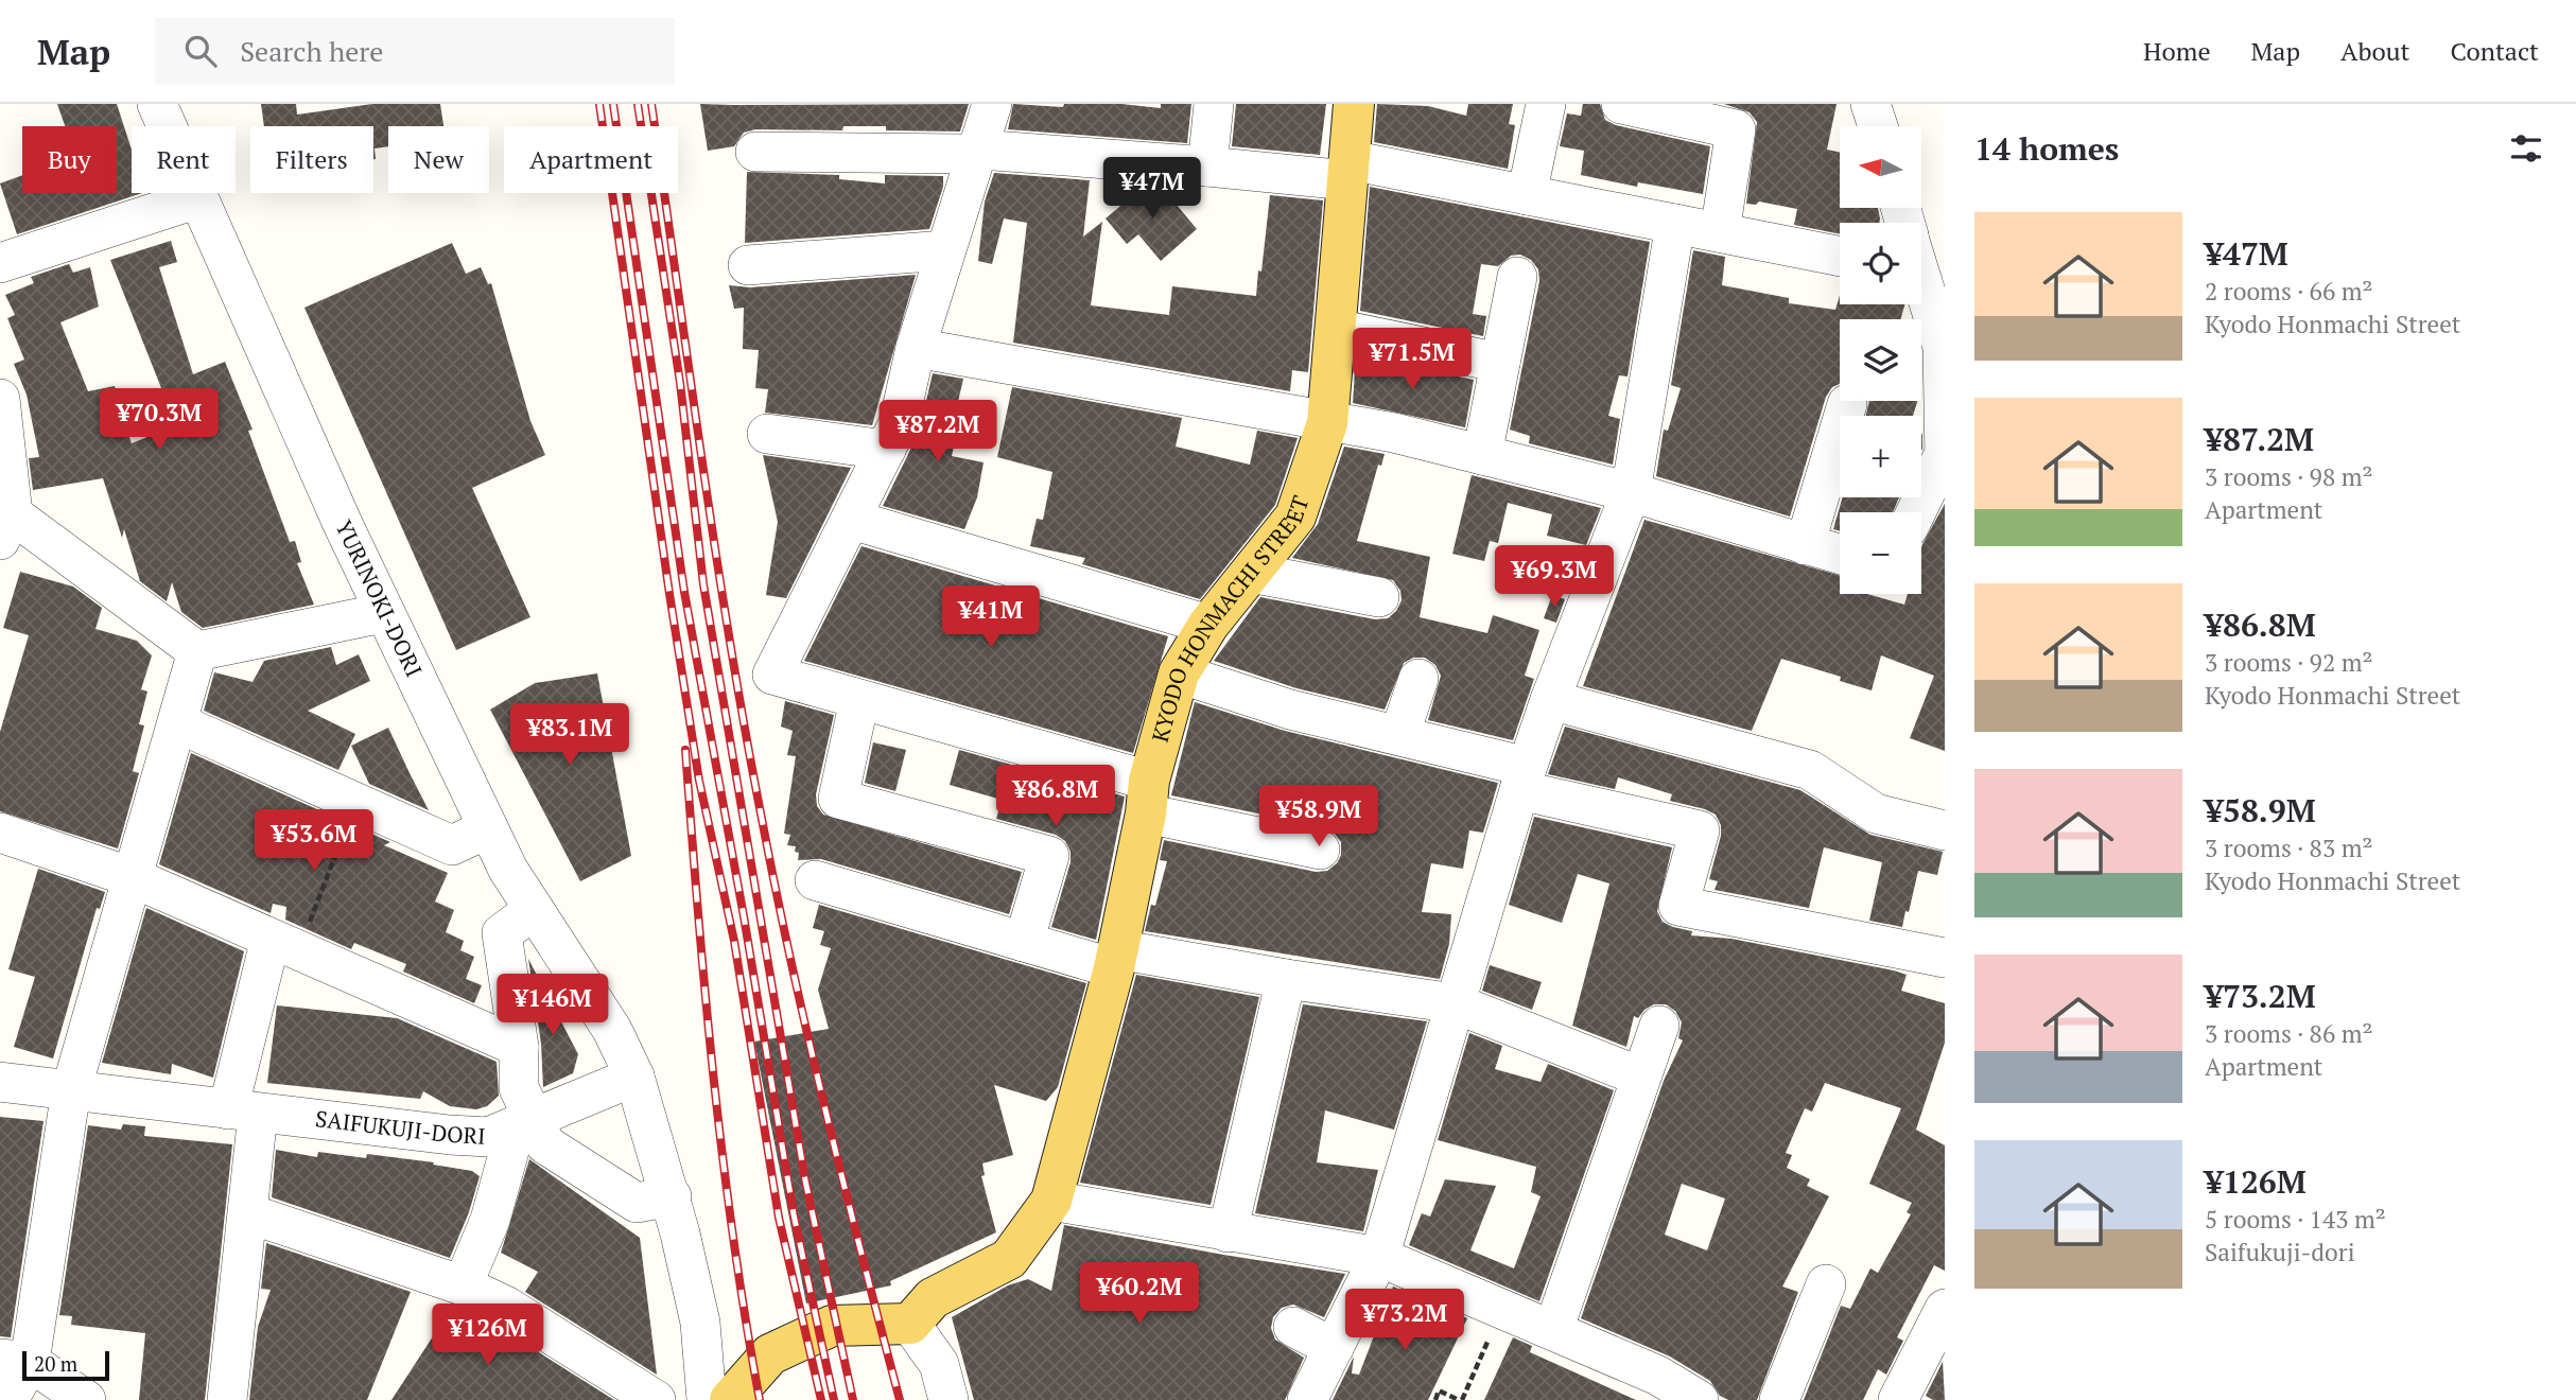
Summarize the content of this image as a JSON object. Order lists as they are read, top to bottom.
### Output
{
  "streets": {
    "main road": ["KYODO HONMACHI STREET"],
    "street": ["YURINOKI-DORI", "SAIFUKUJI-DORI"]
  },
  "crossings": [
    ["YURINOKI-DORI", "SAIFUKUJI-DORI"]
  ],
  "scale_bar": "20 m",
  "north": "left",
  "page": {
    "header": "Map",
    "search": "Search here",
    "nav": [
      "Home",
      "Map",
      "About",
      "Contact"
    ],
    "heading": "14 homes",
    "map_buttons": ["+", "−"],
    "chip": [
      "Buy",
      "Rent",
      "Filters",
      "New",
      "Apartment"
    ],
    "price": [
      "¥47M",
      "¥71.5M",
      "¥70.3M",
      "¥87.2M",
      "¥69.3M",
      "¥41M",
      "¥83.1M",
      "¥86.8M",
      "¥58.9M",
      "¥53.6M",
      "¥146M",
      "¥60.2M",
      "¥73.2M",
      "¥126M"
    ],
    "list": [
      {
        "name": "¥47M",
        "note": "2 rooms · 66 m² · Kyodo Honmachi Street"
      },
      {
        "name": "¥87.2M",
        "note": "3 rooms · 98 m² · Apartment"
      },
      {
        "name": "¥86.8M",
        "note": "3 rooms · 92 m² · Kyodo Honmachi Street"
      },
      {
        "name": "¥58.9M",
        "note": "3 rooms · 83 m² · Kyodo Honmachi Street"
      },
      {
        "name": "¥73.2M",
        "note": "3 rooms · 86 m² · Apartment"
      },
      {
        "name": "¥126M",
        "note": "5 rooms · 143 m² · Saifukuji-dori"
      }
    ],
    "scale": "20 m"
  }
}
